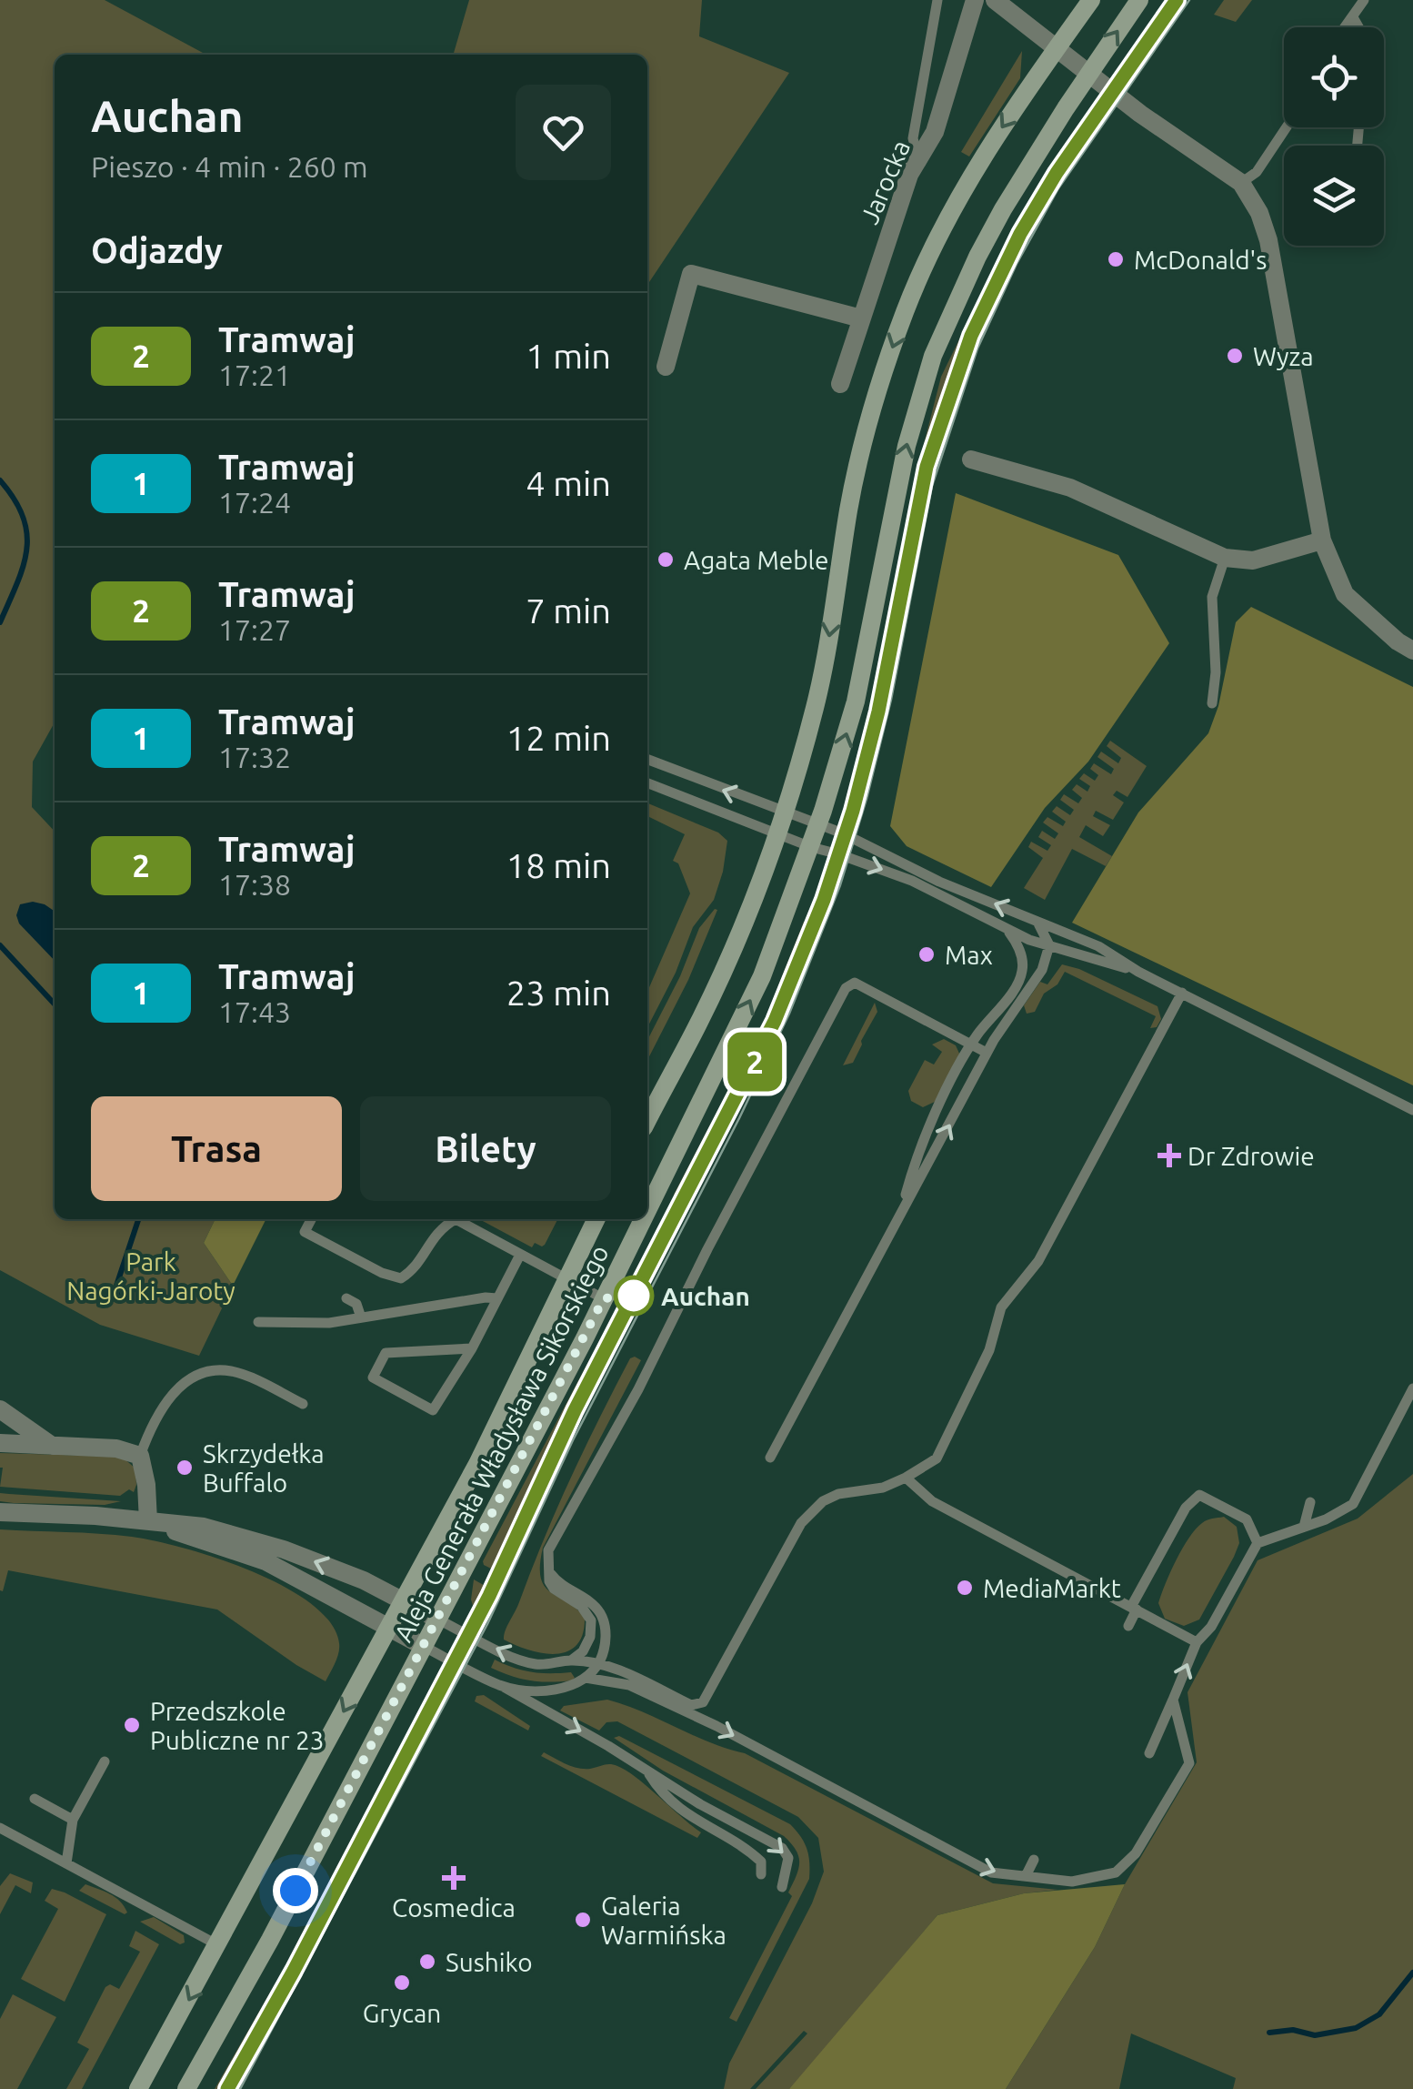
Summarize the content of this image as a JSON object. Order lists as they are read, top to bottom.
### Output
{
  "streets": {
    "main road": ["Aleja Generała Władysława Sikorskiego"],
    "street": ["Jarocka"]
  },
  "parks": ["Park Nagórki-Jaroty"],
  "places": {
    "other": [
      "McDonald's",
      "Wyza",
      "Agata Meble",
      "Max",
      "Auchan",
      "Skrzydełka Buffalo",
      "MediaMarkt",
      "Przedszkole Publiczne nr 23",
      "Galeria Warmińska",
      "Sushiko",
      "Grycan"
    ],
    "health": ["Dr Zdrowie", "Cosmedica"]
  },
  "lines": ["tram line 2"],
  "page": {
    "on_map": "2",
    "heading": [
      ["Auchan", "Pieszo · 4 min · 260 m"],
      "Odjazdy"
    ],
    "list": [
      {
        "mark": "2",
        "name": "Tramwaj",
        "note": "17:21",
        "value": "1 min"
      },
      {
        "mark": "1",
        "name": "Tramwaj",
        "note": "17:24",
        "value": "4 min"
      },
      {
        "mark": "2",
        "name": "Tramwaj",
        "note": "17:27",
        "value": "7 min"
      },
      {
        "mark": "1",
        "name": "Tramwaj",
        "note": "17:32",
        "value": "12 min"
      },
      {
        "mark": "2",
        "name": "Tramwaj",
        "note": "17:38",
        "value": "18 min"
      },
      {
        "mark": "1",
        "name": "Tramwaj",
        "note": "17:43",
        "value": "23 min"
      }
    ],
    "buttons": ["Trasa", "Bilety"]
  }
}
